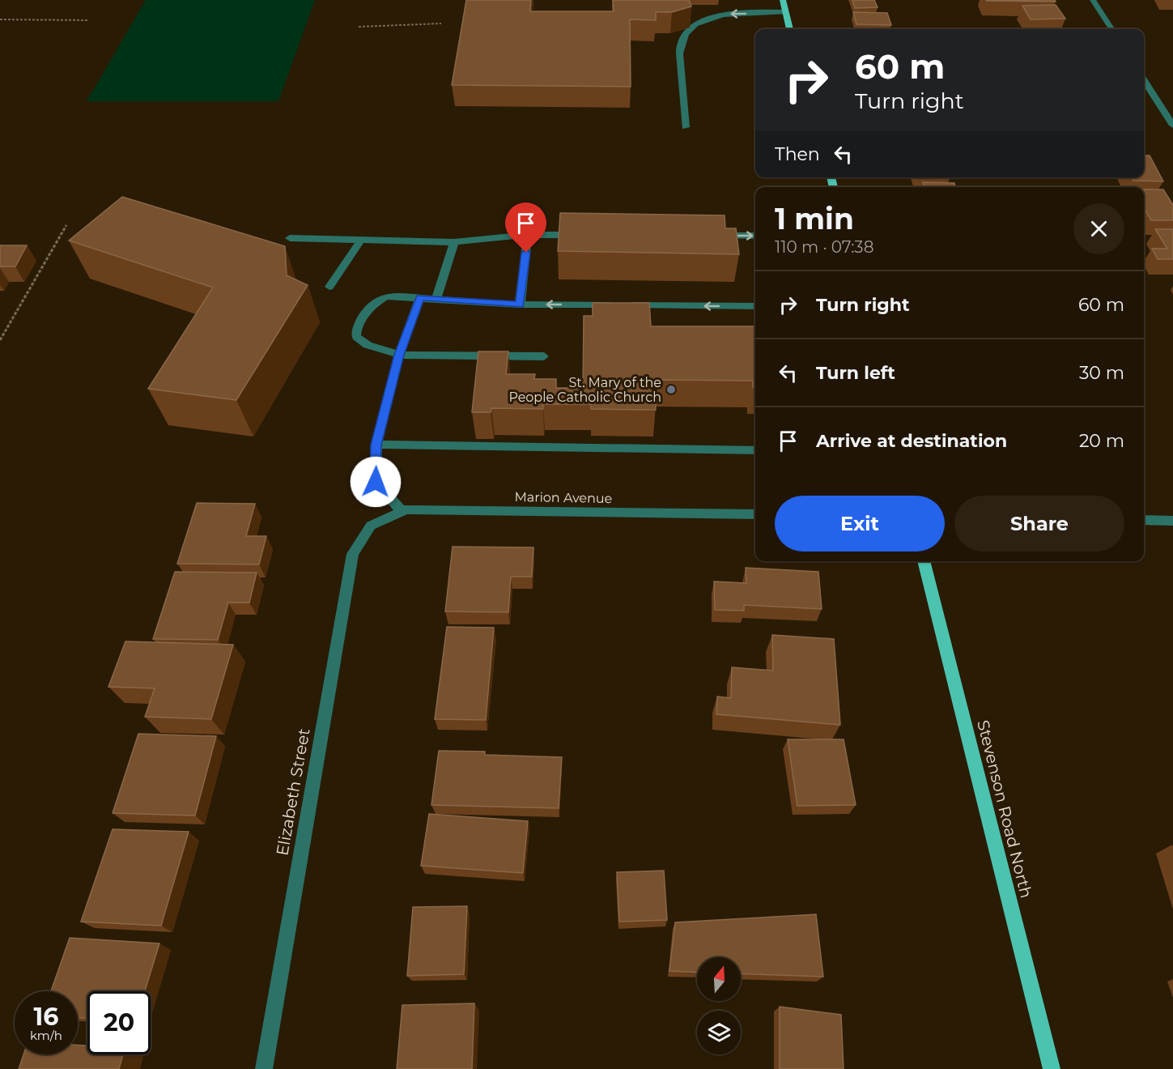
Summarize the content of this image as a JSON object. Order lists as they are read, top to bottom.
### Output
{
  "streets": {
    "main road": ["Stevenson Road North"],
    "street": ["Marion Avenue", "Elizabeth Street"]
  },
  "crossings": [
    ["Marion Avenue", "Elizabeth Street"]
  ],
  "places": ["St. Mary of the People Catholic Church"],
  "north": "top",
  "page": {
    "turn": ["60 m", "Turn right"],
    "then": "Then",
    "heading": ["1 min", "110 m · 07:38"],
    "list": [
      {
        "name": "Turn right",
        "value": "60 m"
      },
      {
        "name": "Turn left",
        "value": "30 m"
      },
      {
        "name": "Arrive at destination",
        "value": "20 m"
      }
    ],
    "buttons": ["Exit", "Share"],
    "speed": "16 km/h",
    "limit": "20"
  }
}
